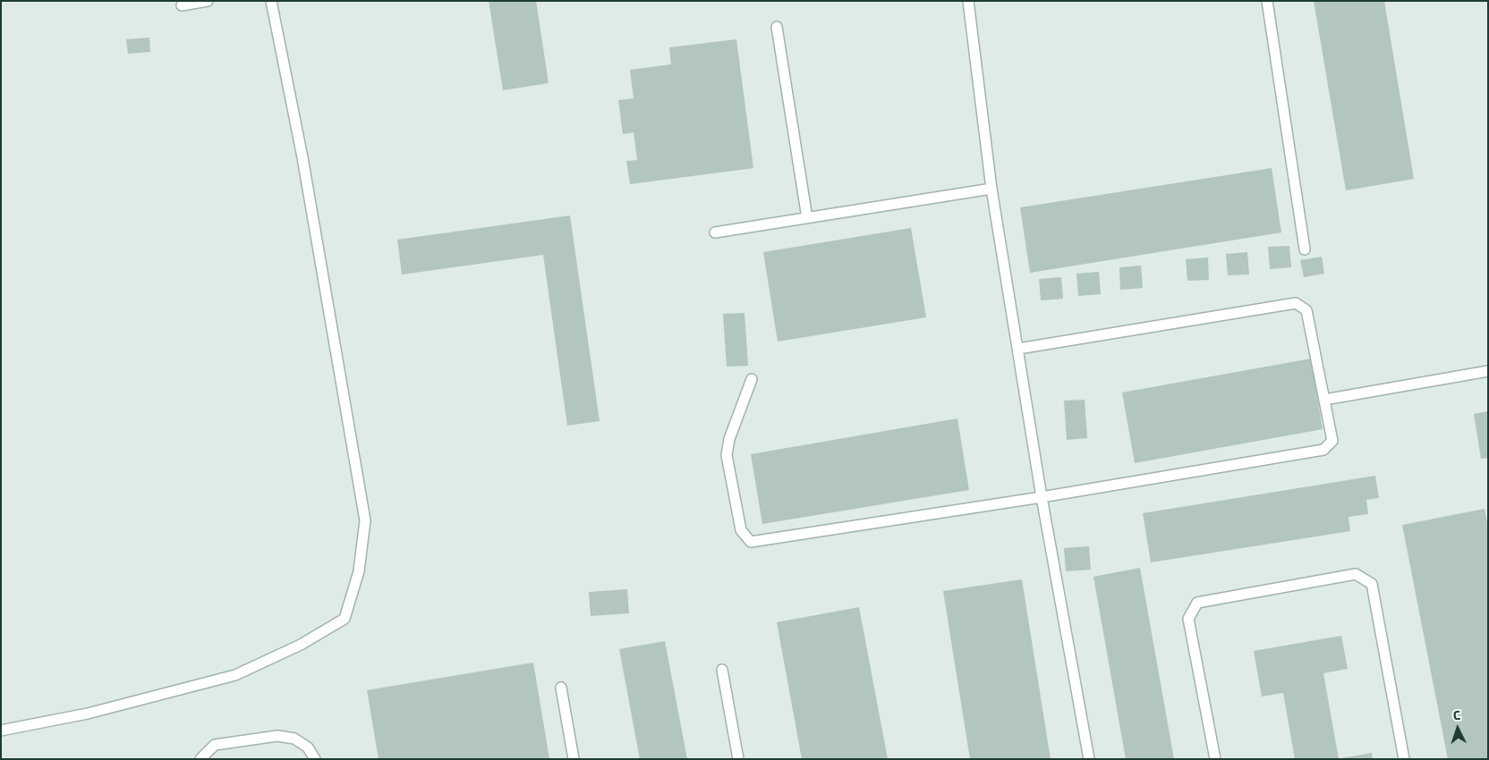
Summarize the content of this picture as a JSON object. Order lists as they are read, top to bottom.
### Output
{
  "north": "top"
}
